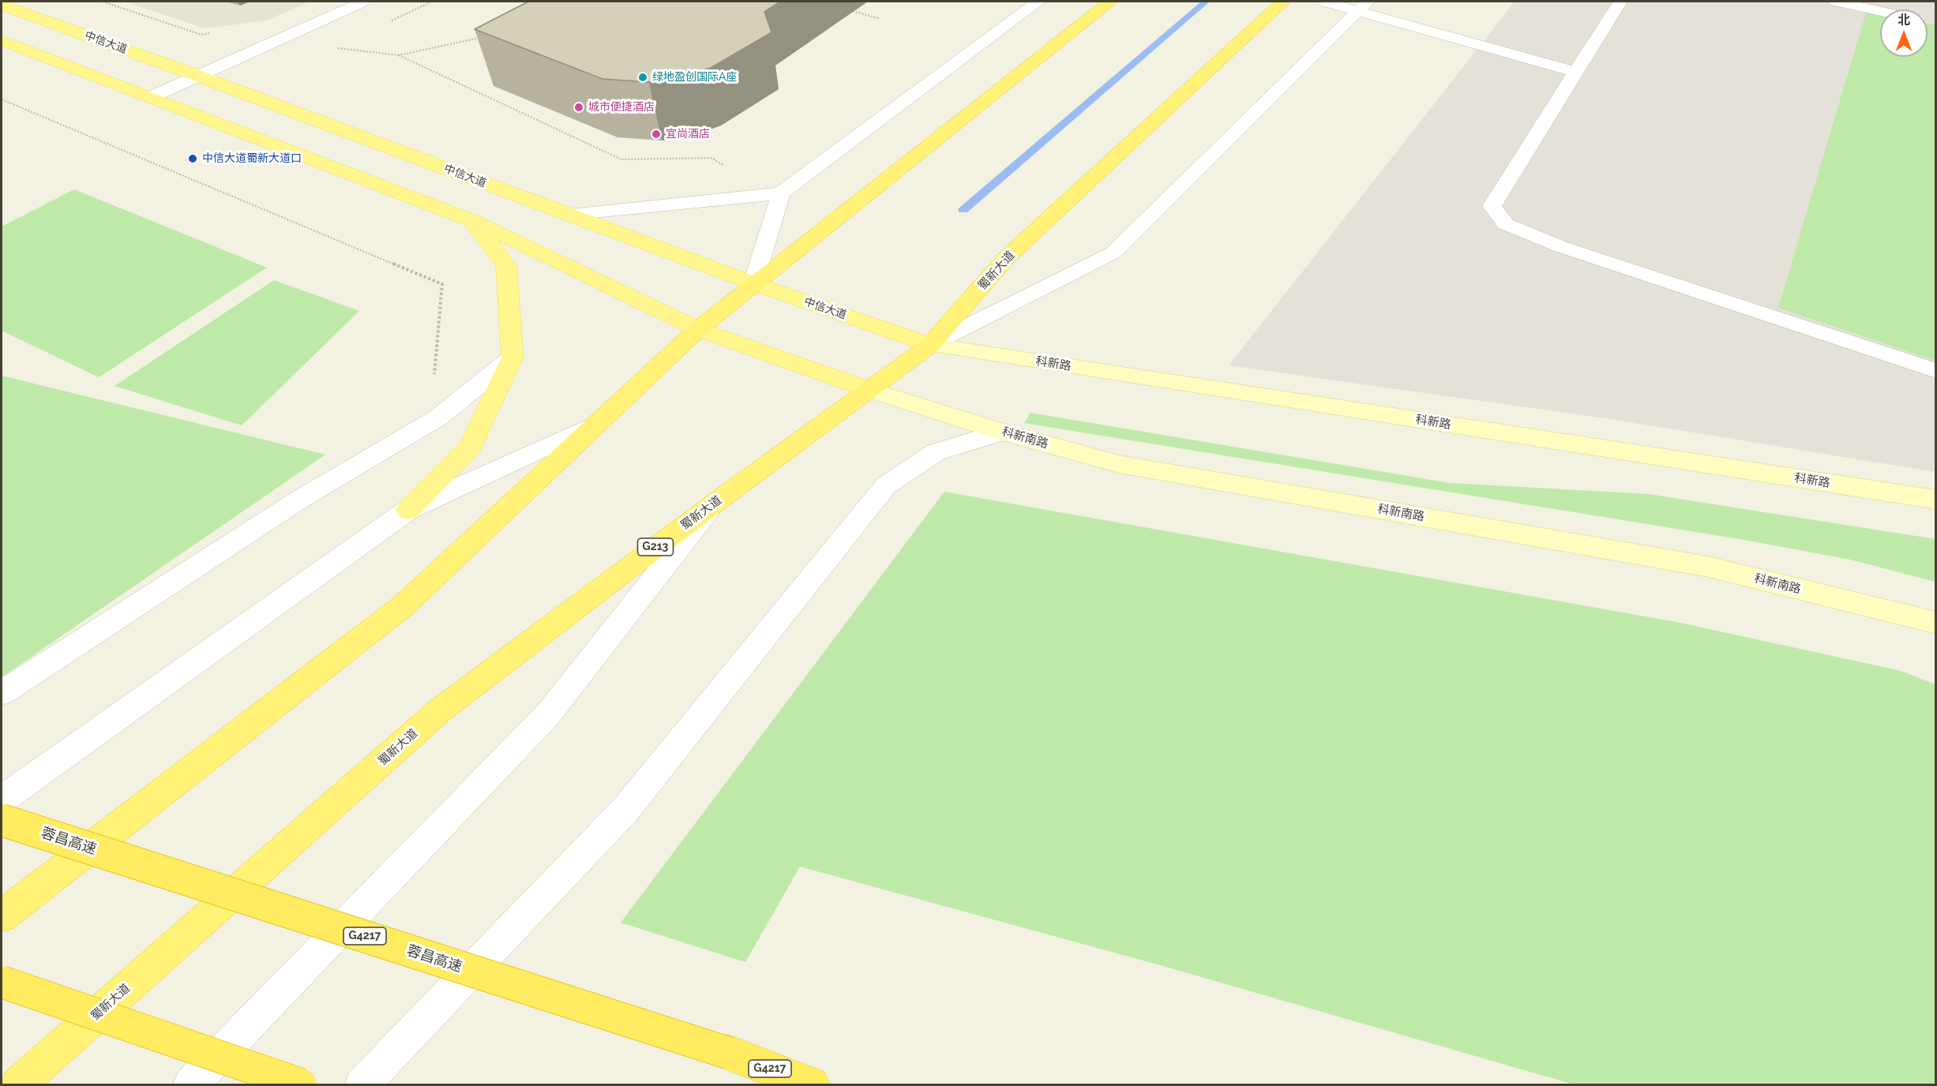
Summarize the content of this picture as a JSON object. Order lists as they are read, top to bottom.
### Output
{
  "streets": {
    "highway": [
      "蜀新大道",
      "G213",
      "蓉昌高速",
      "G4217"
    ],
    "main road": ["中信大道", "科新路", "科新南路"]
  },
  "crossings": [
    ["中信大道", "蜀新大道"],
    ["中信大道", "科新路"],
    ["蜀新大道", "科新路"],
    ["蜀新大道", "科新南路"]
  ],
  "places": [
    "绿地盈创国际A座",
    "城市便捷酒店",
    "宜尚酒店",
    "中信大道蜀新大道口"
  ],
  "north": "top"
}
